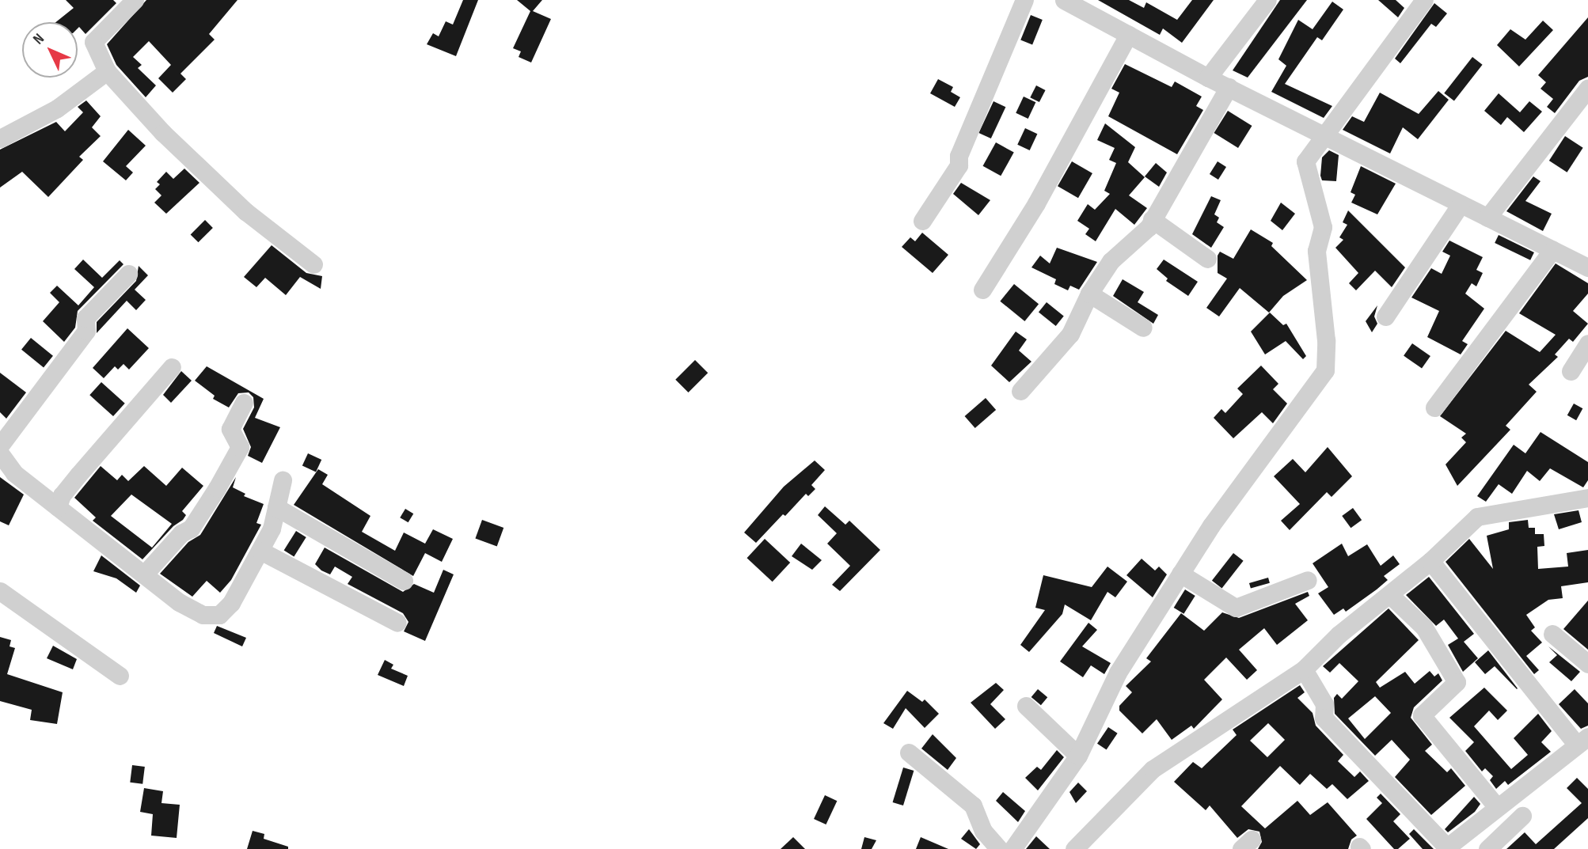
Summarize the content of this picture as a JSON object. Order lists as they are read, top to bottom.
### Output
{
  "north": "top left"
}
